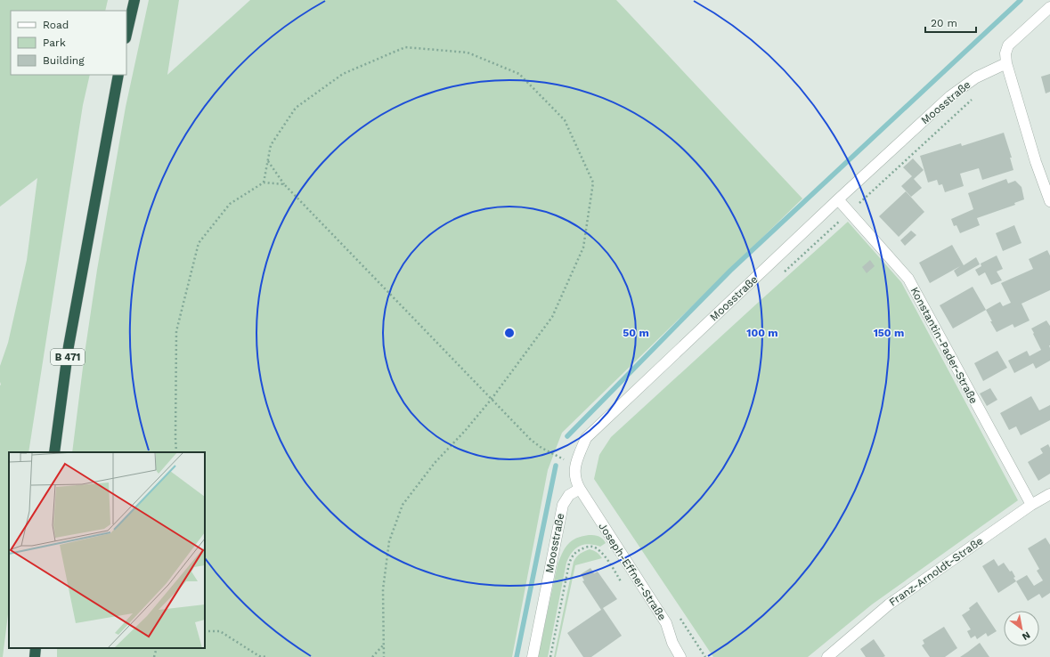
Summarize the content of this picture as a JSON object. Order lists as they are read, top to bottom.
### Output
{
  "streets": {
    "highway": ["B 471"],
    "street": [
      "Moosstraße",
      "Konstantin-Pader-Straße",
      "Joseph-Effner-Straße",
      "Franz-Arnoldt-Straße"
    ]
  },
  "crossings": [
    ["Moosstraße", "Konstantin-Pader-Straße"],
    ["Moosstraße", "Joseph-Effner-Straße"],
    ["Konstantin-Pader-Straße", "Franz-Arnoldt-Straße"]
  ],
  "legend": ["Road", "Park", "Building"],
  "scale_bar": "20 m",
  "north": "bottom right",
  "rings": ["50 m", "100 m", "150 m"]
}
